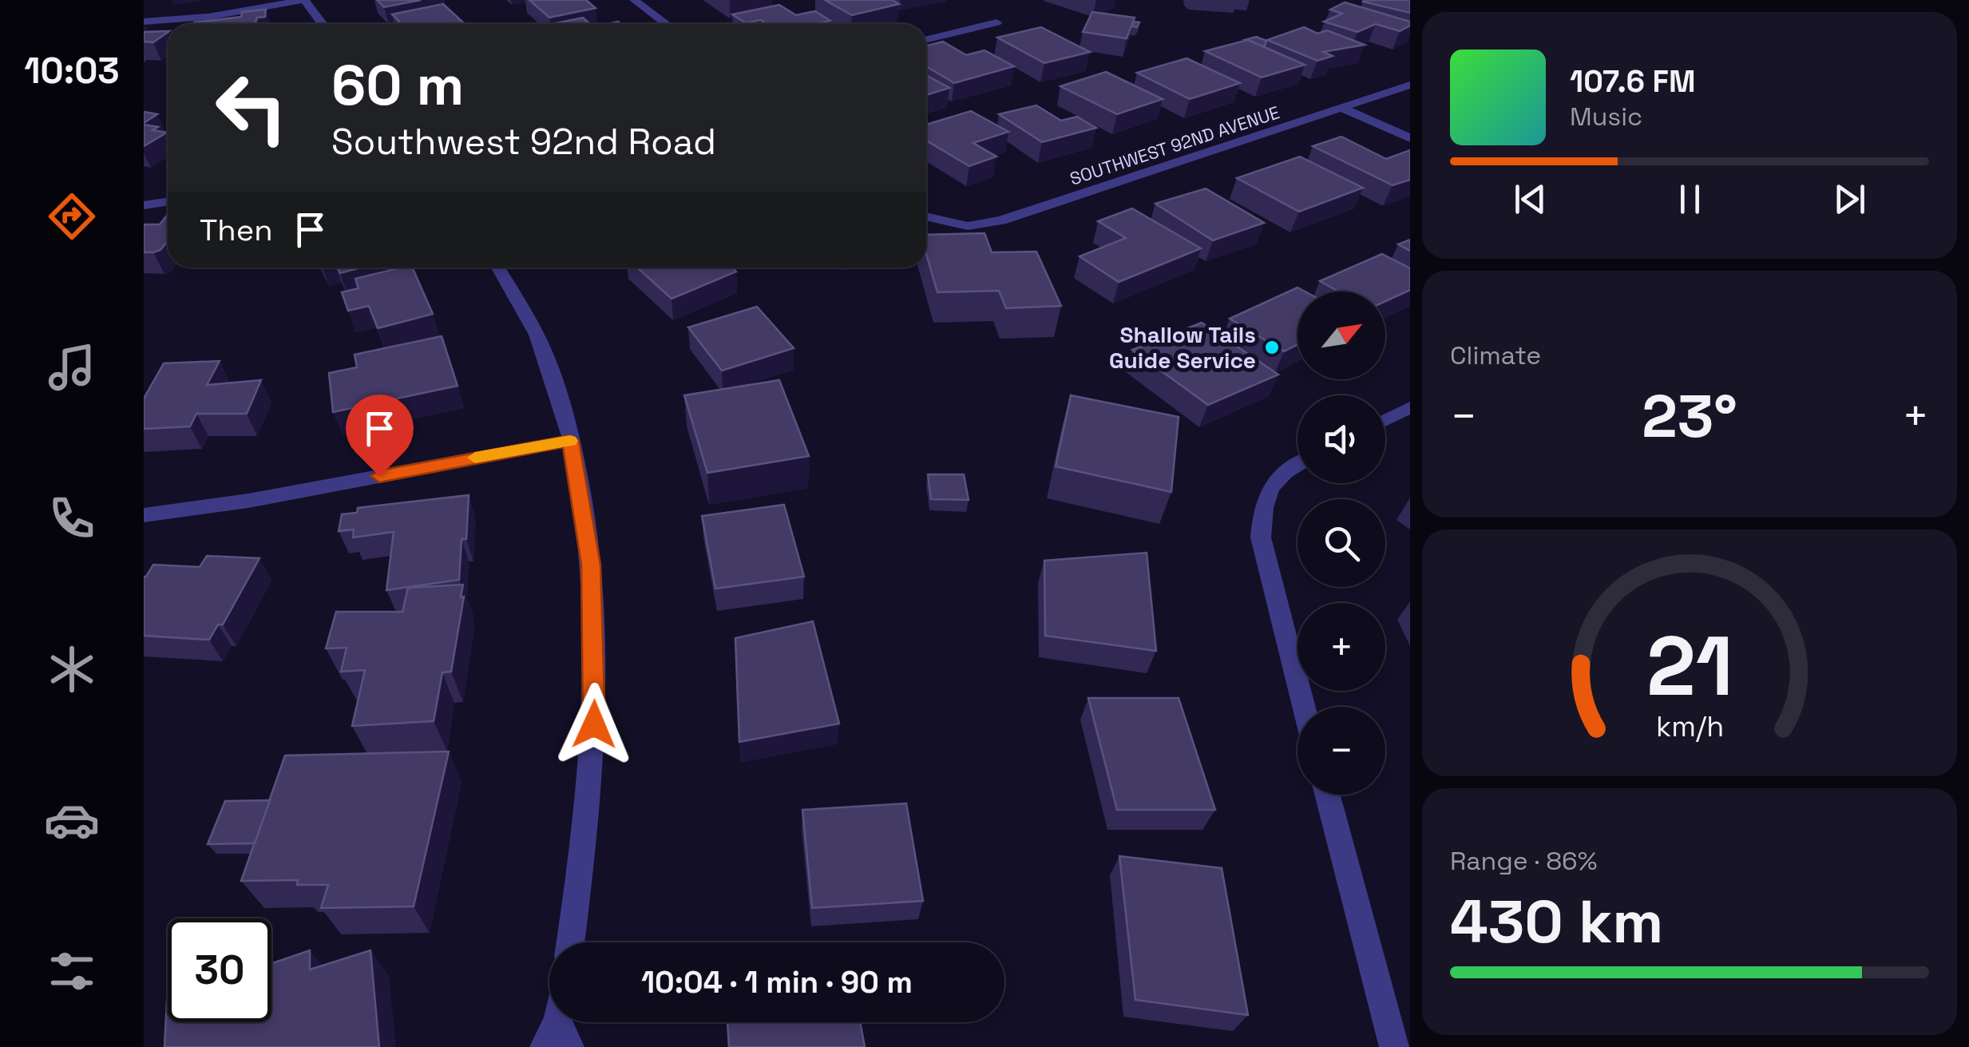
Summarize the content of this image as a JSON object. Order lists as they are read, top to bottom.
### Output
{
  "streets": {
    "street": ["SOUTHWEST 92ND AVENUE"]
  },
  "places": ["Shallow Tails Guide Service"],
  "north": "top right",
  "page": {
    "tabs": "10:03",
    "turn": ["60 m", "Southwest 92nd Road"],
    "song": ["107.6 FM", "Music"],
    "then": "Then",
    "tile": [
      "Climate",
      ["Range · 86%", "430 km"]
    ],
    "map_buttons": ["+", "−"],
    "heat": ["−", "23°", "+"],
    "limit": "30",
    "trip": "10:04 · 1 min · 90 m",
    "gauge": ["21", "km/h"]
  }
}
